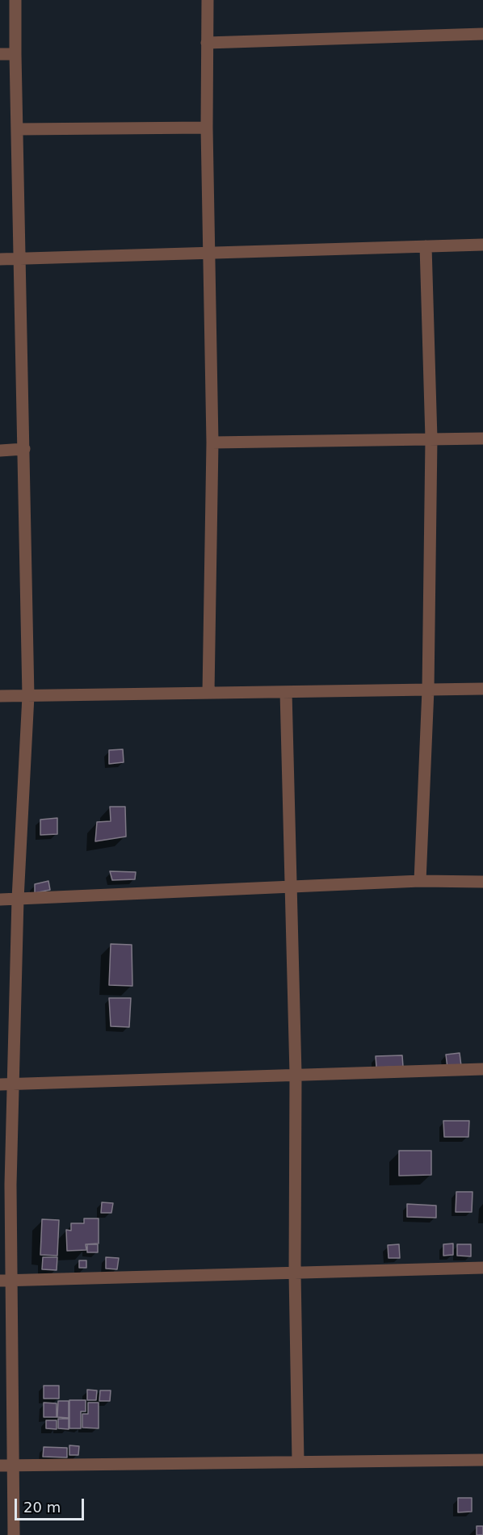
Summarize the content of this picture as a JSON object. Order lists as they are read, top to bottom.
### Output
{
  "scale_bar": "20 m"
}
